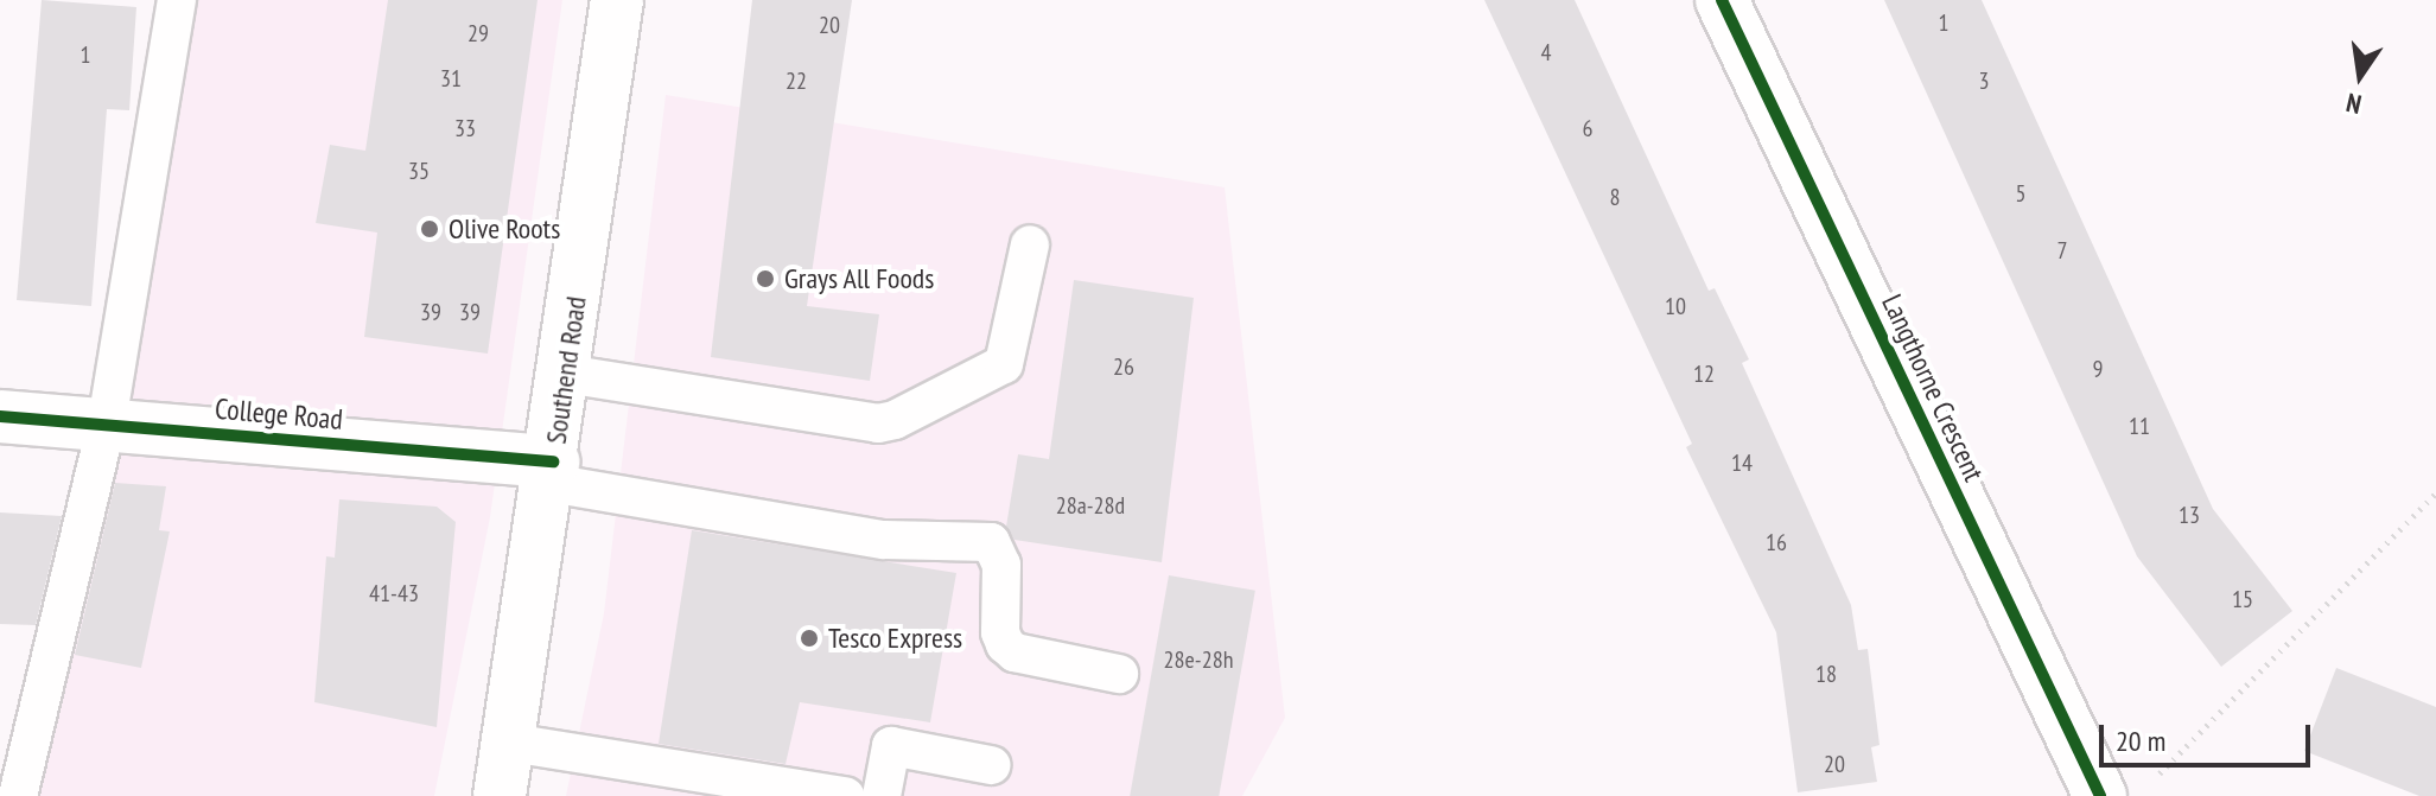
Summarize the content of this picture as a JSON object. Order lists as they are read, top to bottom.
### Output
{
  "streets": {
    "street": ["Southend Road", "Langthorne Crescent", "College Road"]
  },
  "crossings": [
    ["Southend Road", "College Road"]
  ],
  "places": ["Olive Roots", "Grays All Foods", "Tesco Express"],
  "house_numbers": [
    "1",
    "20",
    "29",
    "4",
    "1",
    "31",
    "22",
    "3",
    "33",
    "6",
    "35",
    "5",
    "8",
    "7",
    "10",
    "39",
    "39",
    "26",
    "9",
    "12",
    "11",
    "14",
    "28a-28d",
    "13",
    "16",
    "41-43",
    "15",
    "28e-28h",
    "18",
    "20"
  ],
  "scale_bar": "20 m",
  "north": "bottom"
}
